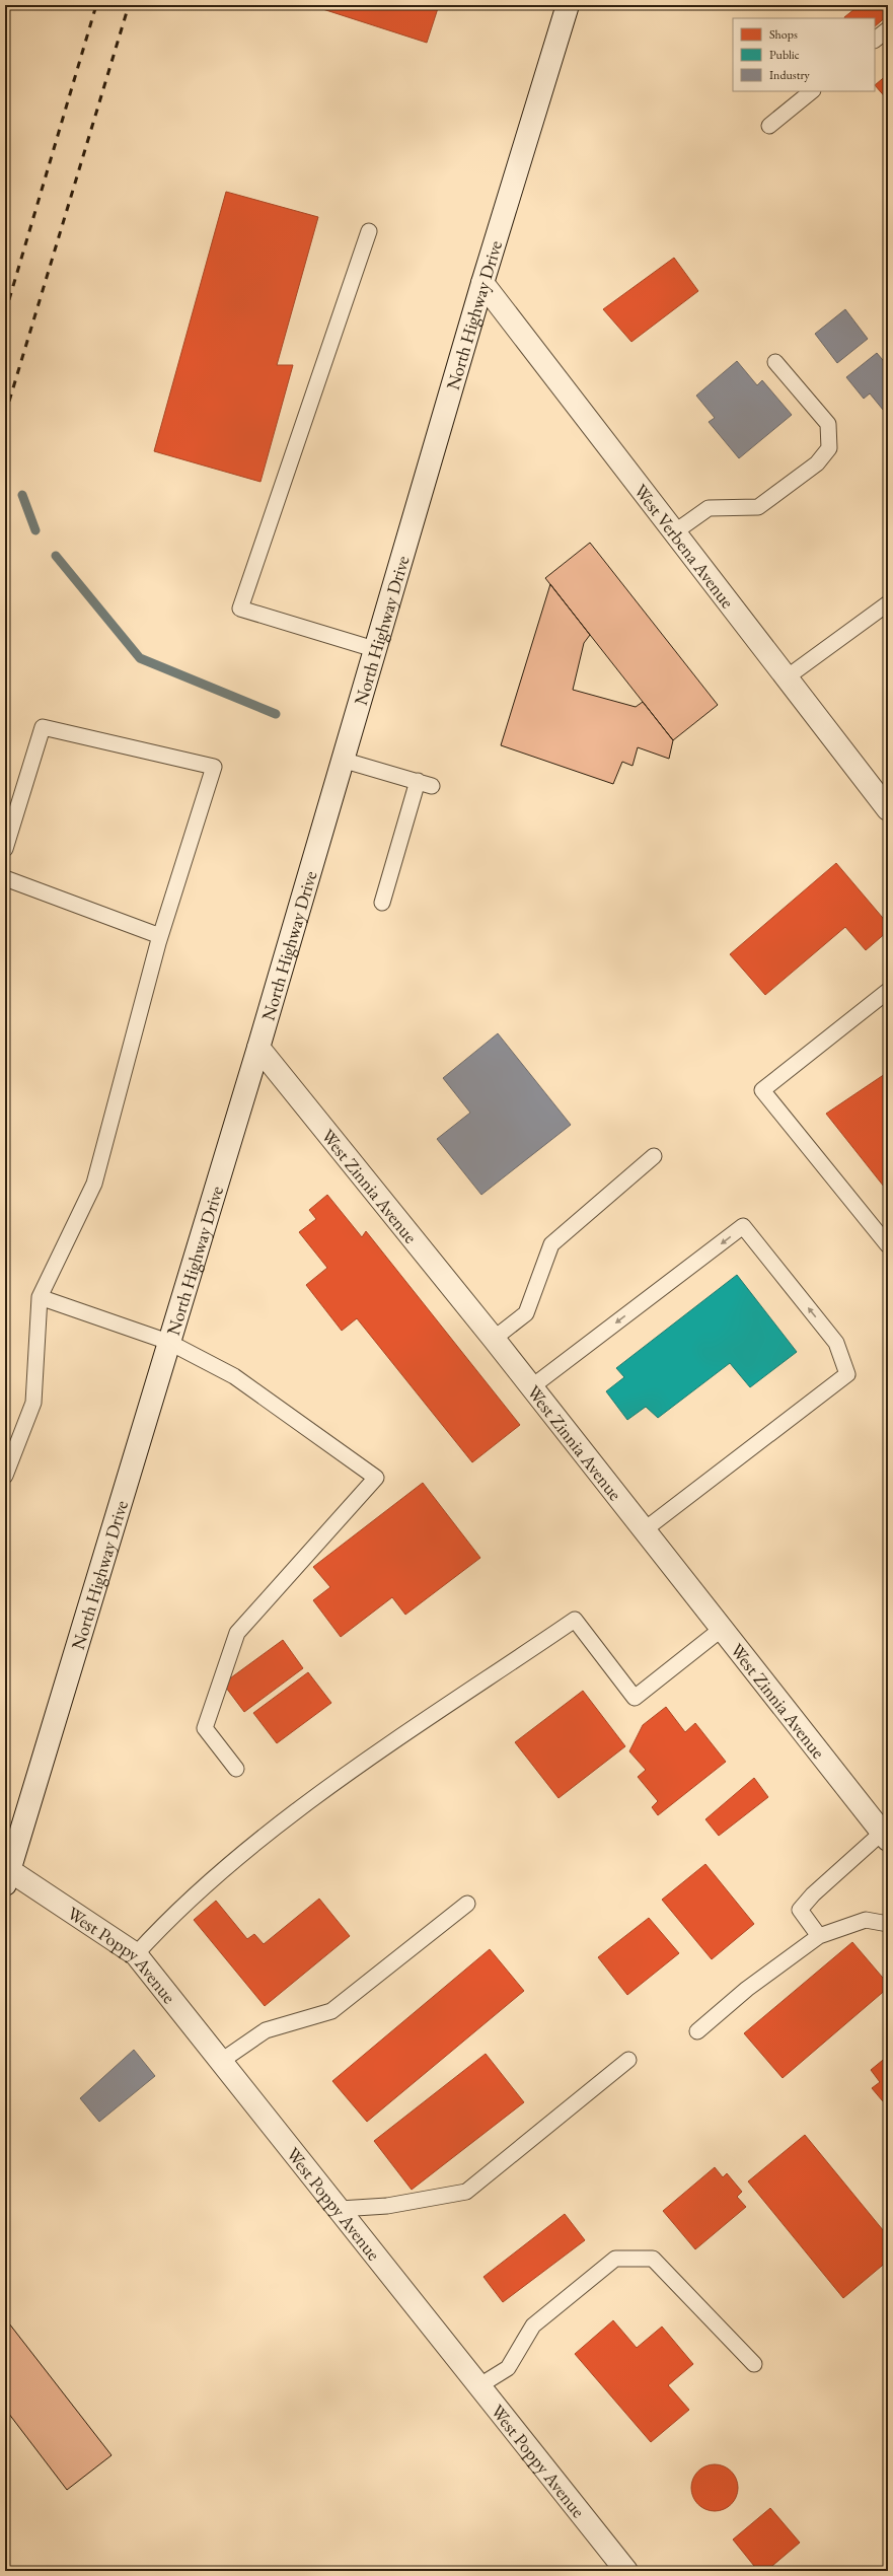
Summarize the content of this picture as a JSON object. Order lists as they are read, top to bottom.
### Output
{
  "streets": {
    "street": [
      "North Highway Drive",
      "West Verbena Avenue",
      "West Zinnia Avenue",
      "West Poppy Avenue"
    ]
  },
  "crossings": [
    ["North Highway Drive", "West Verbena Avenue"],
    ["North Highway Drive", "West Zinnia Avenue"],
    ["North Highway Drive", "West Poppy Avenue"]
  ],
  "legend": ["Shops", "Public", "Industry"]
}
